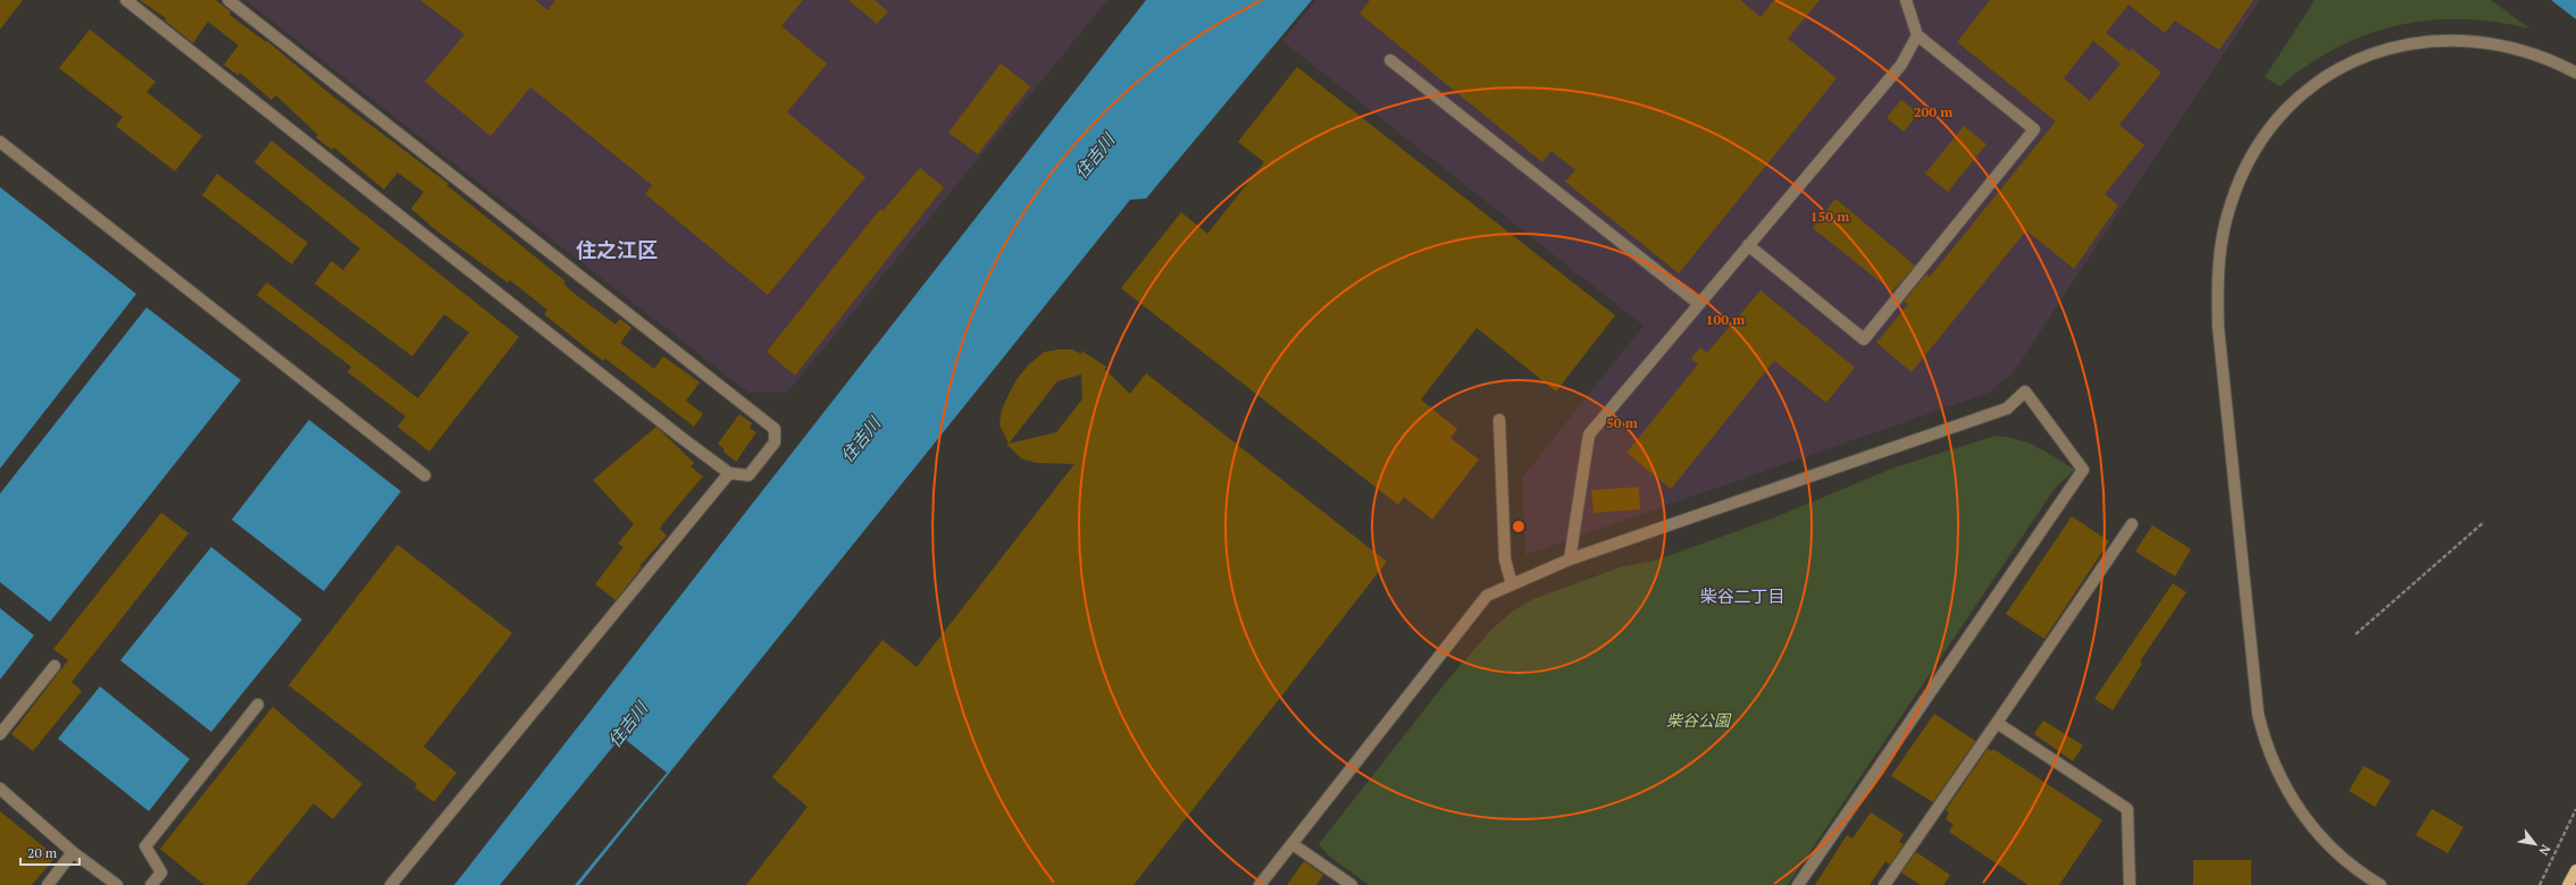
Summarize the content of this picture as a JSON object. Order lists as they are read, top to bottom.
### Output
{
  "districts": ["住之江区", "柴谷二丁目"],
  "water": ["住吉川"],
  "parks": ["柴谷公園"],
  "scale_bar": "20 m",
  "north": "bottom right",
  "rings": [
    "200 m",
    "150 m",
    "100 m",
    "50 m"
  ]
}
